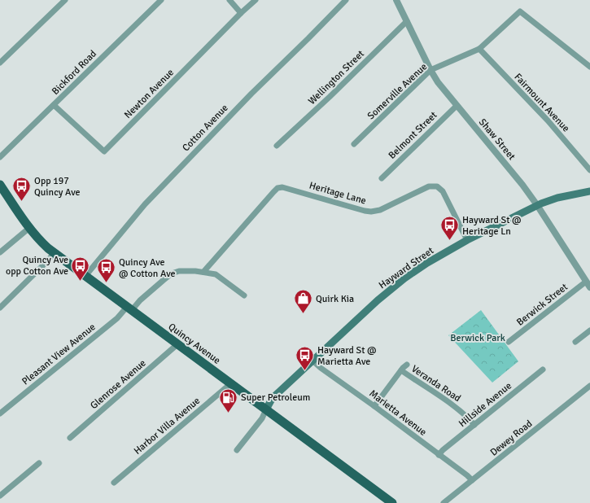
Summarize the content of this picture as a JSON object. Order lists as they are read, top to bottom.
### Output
{
  "streets": {
    "main road": ["Hayward Street", "Quincy Avenue"],
    "street": [
      "Bickford Road",
      "Wellington Street",
      "Somerville Avenue",
      "Newton Avenue",
      "Fairmount Avenue",
      "Cotton Avenue",
      "Belmont Street",
      "Shaw Street",
      "Heritage Lane",
      "Berwick Street",
      "Pleasant View Avenue",
      "Veranda Road",
      "Glenrose Avenue",
      "Hillside Avenue",
      "Marietta Avenue",
      "Harbor Villa Avenue",
      "Dewey Road"
    ]
  },
  "crossings": [
    ["Bickford Road", "Newton Avenue"],
    ["Wellington Street", "Shaw Street"],
    ["Somerville Avenue", "Fairmount Avenue"],
    ["Somerville Avenue", "Shaw Street"],
    ["Cotton Avenue", "Quincy Avenue"],
    ["Belmont Street", "Shaw Street"],
    ["Shaw Street", "Hayward Street"],
    ["Shaw Street", "Berwick Street"],
    ["Heritage Lane", "Hayward Street"],
    ["Heritage Lane", "Pleasant View Avenue"],
    ["Hayward Street", "Quincy Avenue"],
    ["Hayward Street", "Marietta Avenue"],
    ["Quincy Avenue", "Pleasant View Avenue"],
    ["Quincy Avenue", "Glenrose Avenue"],
    ["Quincy Avenue", "Harbor Villa Avenue"],
    ["Veranda Road", "Hillside Avenue"],
    ["Veranda Road", "Marietta Avenue"],
    ["Hillside Avenue", "Marietta Avenue"],
    ["Marietta Avenue", "Dewey Road"]
  ],
  "parks": ["Berwick Park"],
  "places": {
    "bus stop": [
      "Opp 197 Quincy Ave",
      "Hayward St @ Heritage Ln",
      "Quincy Ave opp Cotton Ave",
      "Quincy Ave @ Cotton Ave",
      "Hayward St @ Marietta Ave"
    ],
    "shop": ["Quirk Kia"],
    "fuel station": ["Super Petroleum"]
  }
}
